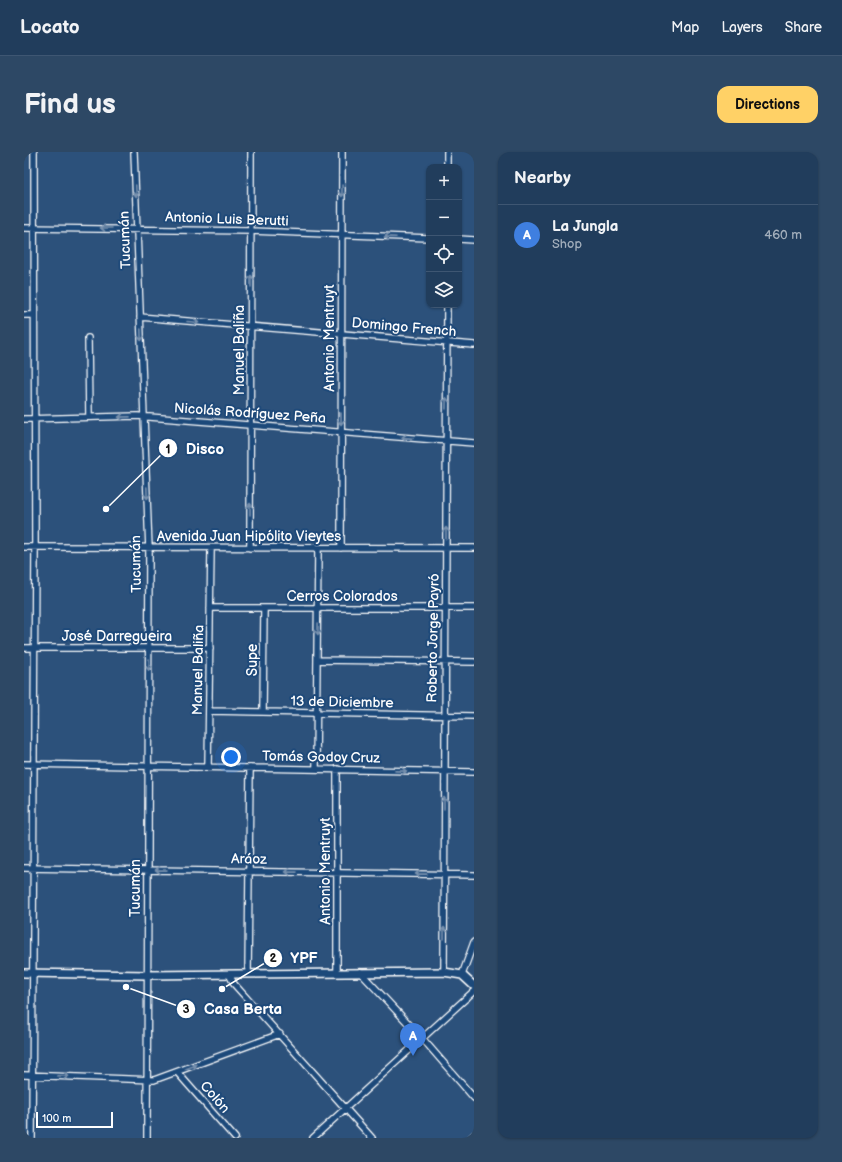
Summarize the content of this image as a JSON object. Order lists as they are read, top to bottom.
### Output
{
  "streets": {
    "street": [
      "Antonio Luis Berutti",
      "Tucumán",
      "Domingo French",
      "Antonio Mentruyt",
      "Manuel Baliña",
      "Nicolás Rodríguez Peña",
      "Avenida Juan Hipólito Vieytes",
      "Cerros Colorados",
      "José Darregueira",
      "Roberto Jorge Payró",
      "Supe",
      "13 de Diciembre",
      "Tomás Godoy Cruz",
      "Aráoz",
      "Colón"
    ]
  },
  "crossings": [
    ["Antonio Luis Berutti", "Tucumán"],
    ["Antonio Luis Berutti", "Antonio Mentruyt"],
    ["Antonio Luis Berutti", "Manuel Baliña"],
    ["Tucumán", "Domingo French"],
    ["Tucumán", "Nicolás Rodríguez Peña"],
    ["Tucumán", "Avenida Juan Hipólito Vieytes"],
    ["Tucumán", "José Darregueira"],
    ["Tucumán", "Tomás Godoy Cruz"],
    ["Tucumán", "Aráoz"],
    ["Domingo French", "Antonio Mentruyt"],
    ["Domingo French", "Manuel Baliña"],
    ["Domingo French", "Roberto Jorge Payró"],
    ["Antonio Mentruyt", "Nicolás Rodríguez Peña"],
    ["Antonio Mentruyt", "Avenida Juan Hipólito Vieytes"],
    ["Antonio Mentruyt", "Tomás Godoy Cruz"],
    ["Antonio Mentruyt", "Aráoz"],
    ["Manuel Baliña", "Nicolás Rodríguez Peña"],
    ["Manuel Baliña", "Avenida Juan Hipólito Vieytes"],
    ["Manuel Baliña", "Cerros Colorados"],
    ["Manuel Baliña", "José Darregueira"],
    ["Manuel Baliña", "13 de Diciembre"],
    ["Manuel Baliña", "Tomás Godoy Cruz"],
    ["Nicolás Rodríguez Peña", "Roberto Jorge Payró"],
    ["Avenida Juan Hipólito Vieytes", "Roberto Jorge Payró"],
    ["Cerros Colorados", "Roberto Jorge Payró"],
    ["Cerros Colorados", "Supe"],
    ["Roberto Jorge Payró", "13 de Diciembre"],
    ["Roberto Jorge Payró", "Tomás Godoy Cruz"],
    ["Roberto Jorge Payró", "Aráoz"],
    ["Supe", "13 de Diciembre"]
  ],
  "one_way": [
    "Antonio Luis Berutti",
    "Tucumán",
    "Manuel Baliña",
    "Nicolás Rodríguez Peña",
    "Roberto Jorge Payró",
    "Aráoz"
  ],
  "places": ["Disco", "Casa Berta", "YPF"],
  "scale_bar": "100 m",
  "page": {
    "header": "Locato",
    "nav": ["Map", "Layers", "Share"],
    "buttons": "Directions",
    "title": "Find us",
    "heading": "Nearby",
    "map_buttons": ["+", "−"],
    "list": [
      {
        "mark": "A",
        "name": "La Jungla",
        "note": "Shop",
        "value": "460 m"
      }
    ],
    "pins": "A",
    "scale": "100 m"
  }
}
